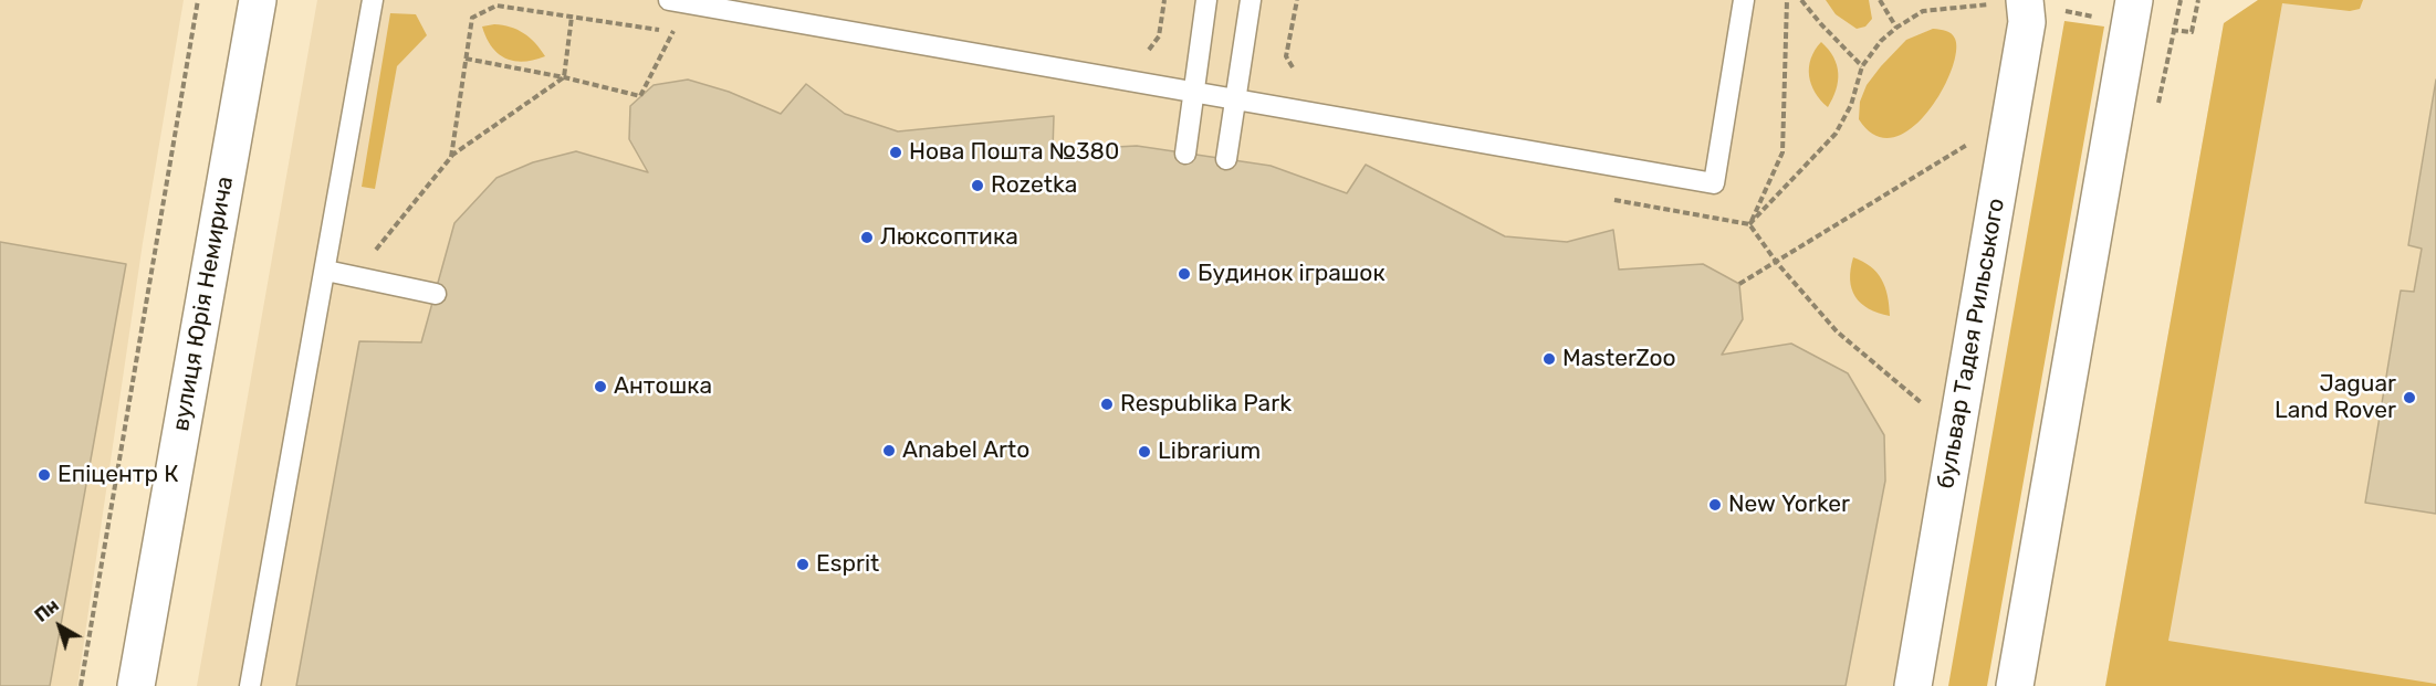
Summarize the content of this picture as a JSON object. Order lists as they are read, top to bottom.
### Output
{
  "streets": {
    "street": ["вулиця Юрія Немирича", "бульвар Тадея Рильського"]
  },
  "places": [
    "Нова Пошта №380",
    "Rozetka",
    "Люксоптика",
    "Будинок іграшок",
    "MasterZoo",
    "Антошка",
    "Jaguar Land Rover",
    "Respublika Park",
    "Anabel Arto",
    "Librarium",
    "Епіцентр К",
    "New Yorker",
    "Esprit"
  ],
  "north": "top left"
}
